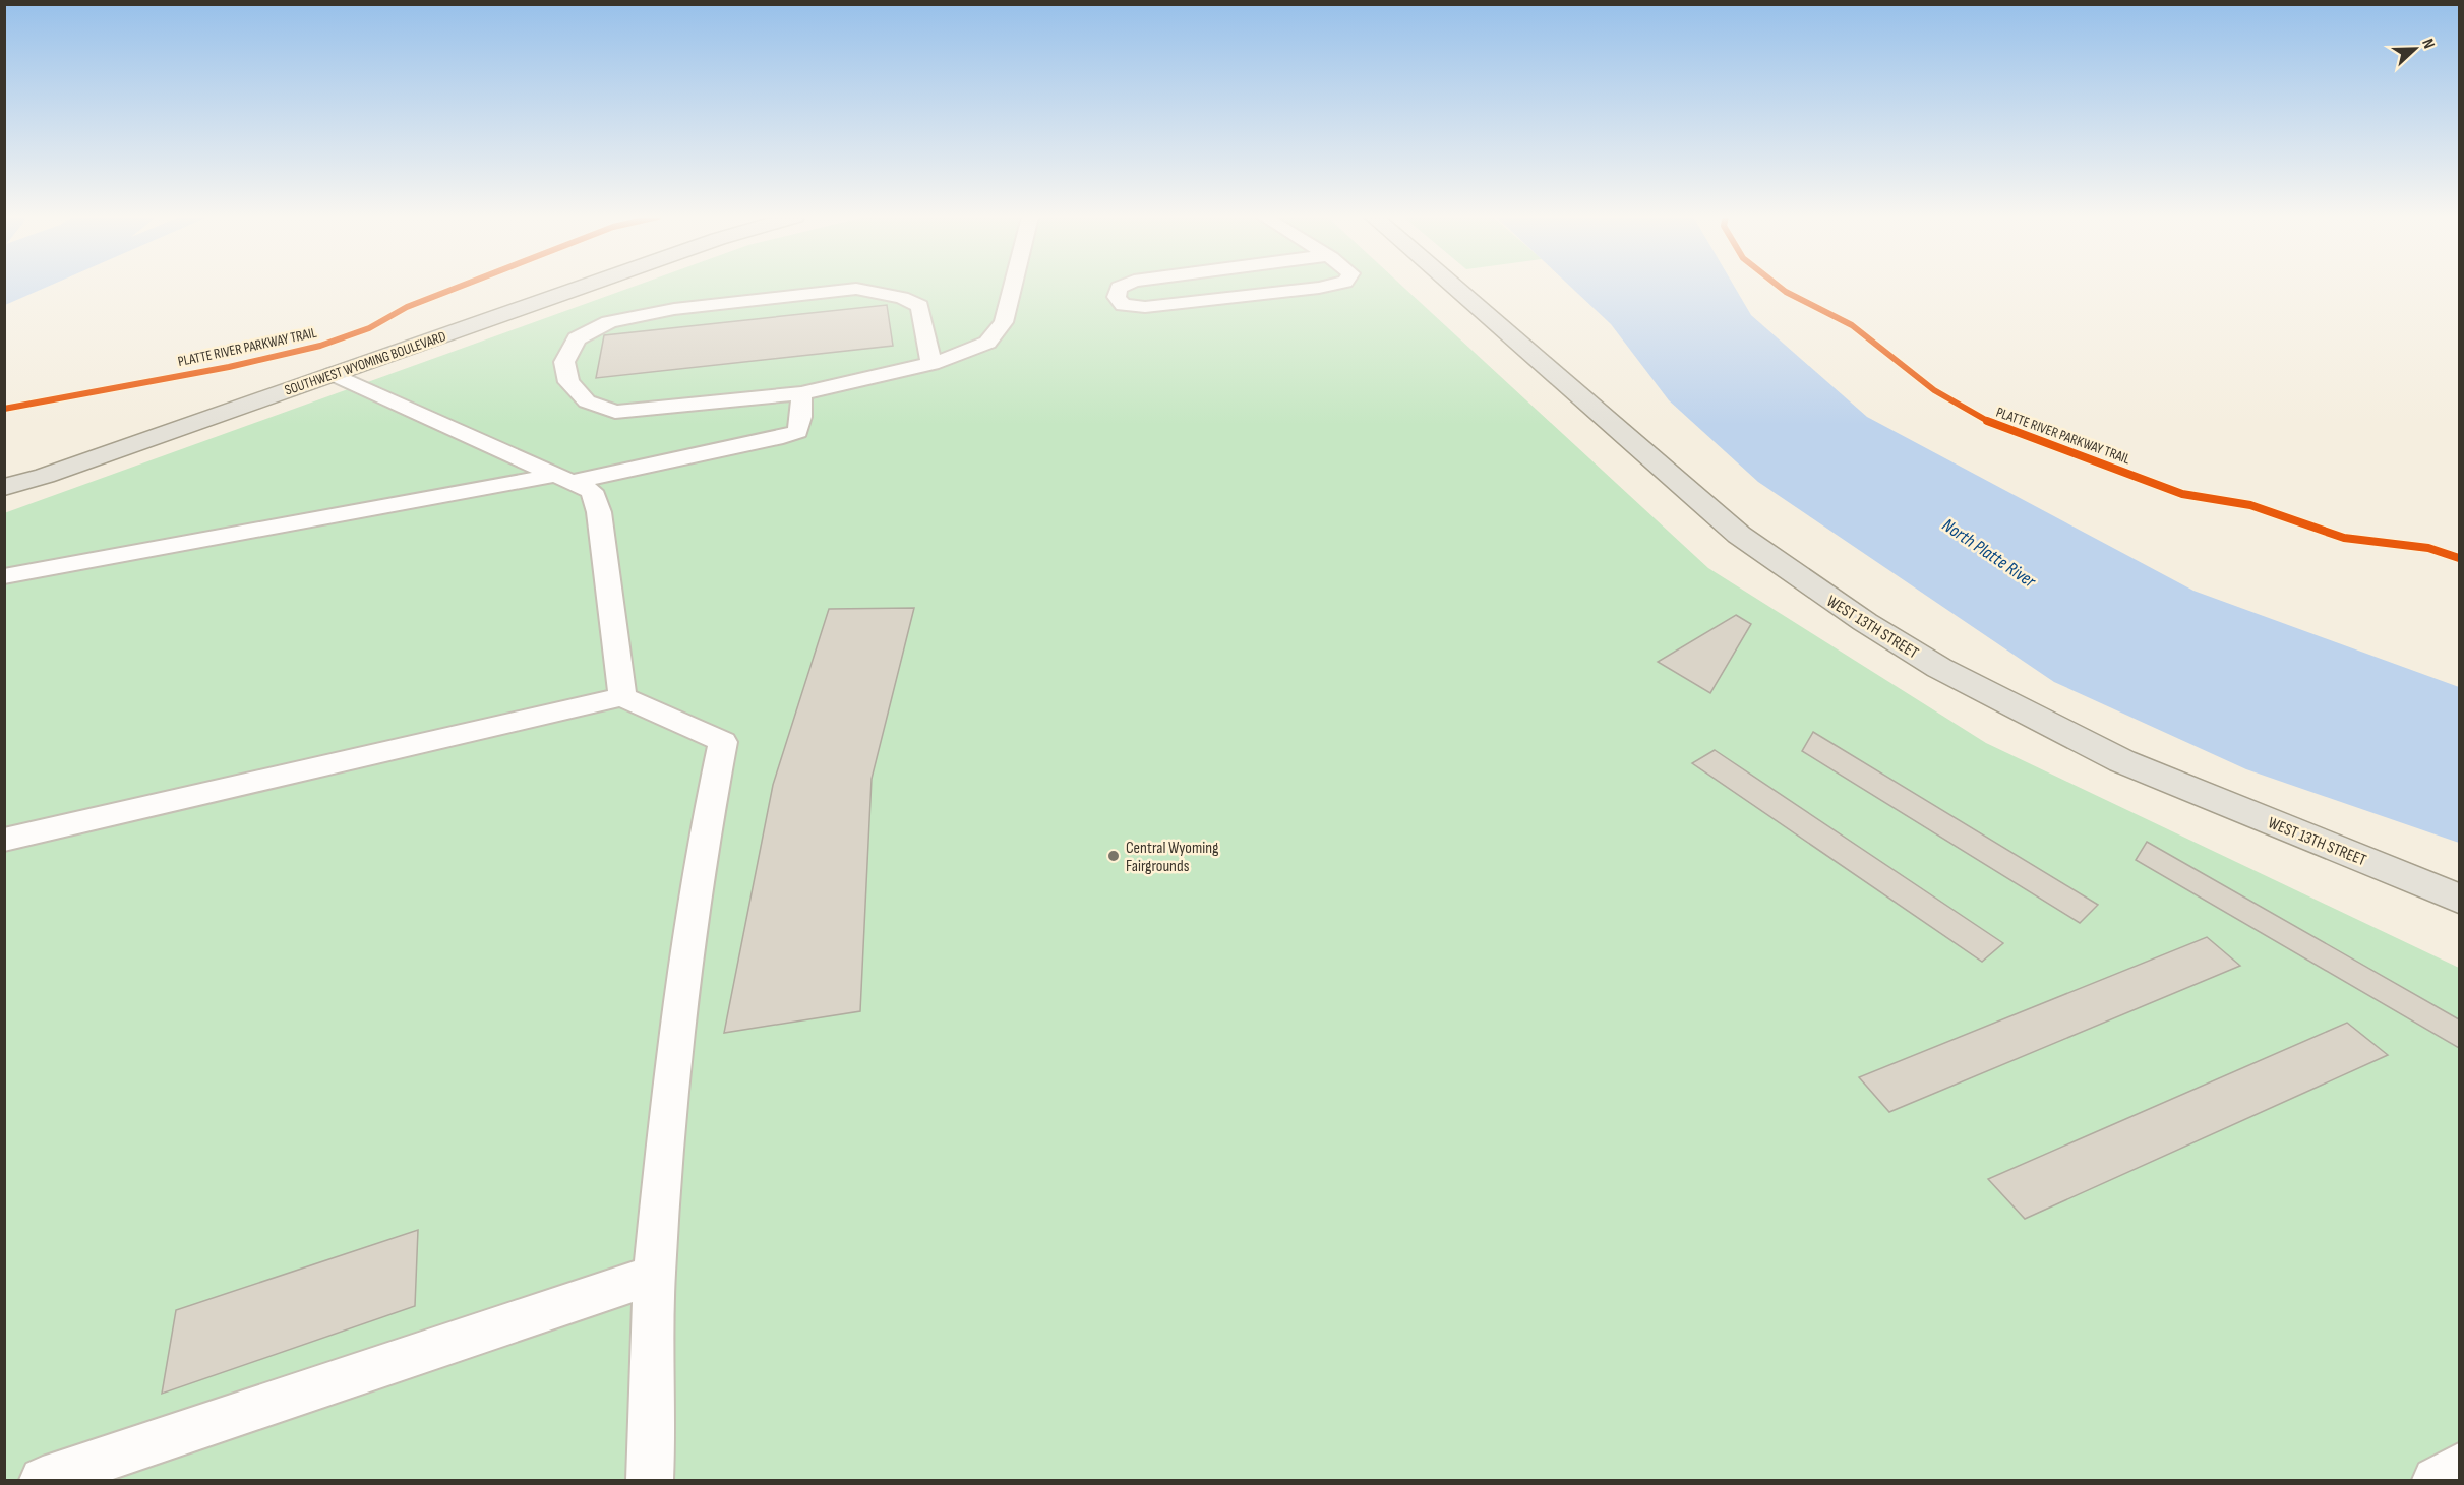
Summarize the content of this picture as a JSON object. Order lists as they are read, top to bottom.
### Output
{
  "streets": {
    "main road": ["SOUTHWEST WYOMING BOULEVARD", "WEST 13TH STREET"],
    "cycle path": ["PLATTE RIVER PARKWAY TRAIL"]
  },
  "water": ["North Platte River"],
  "places": ["Central Wyoming Fairgrounds"],
  "north": "right"
}
